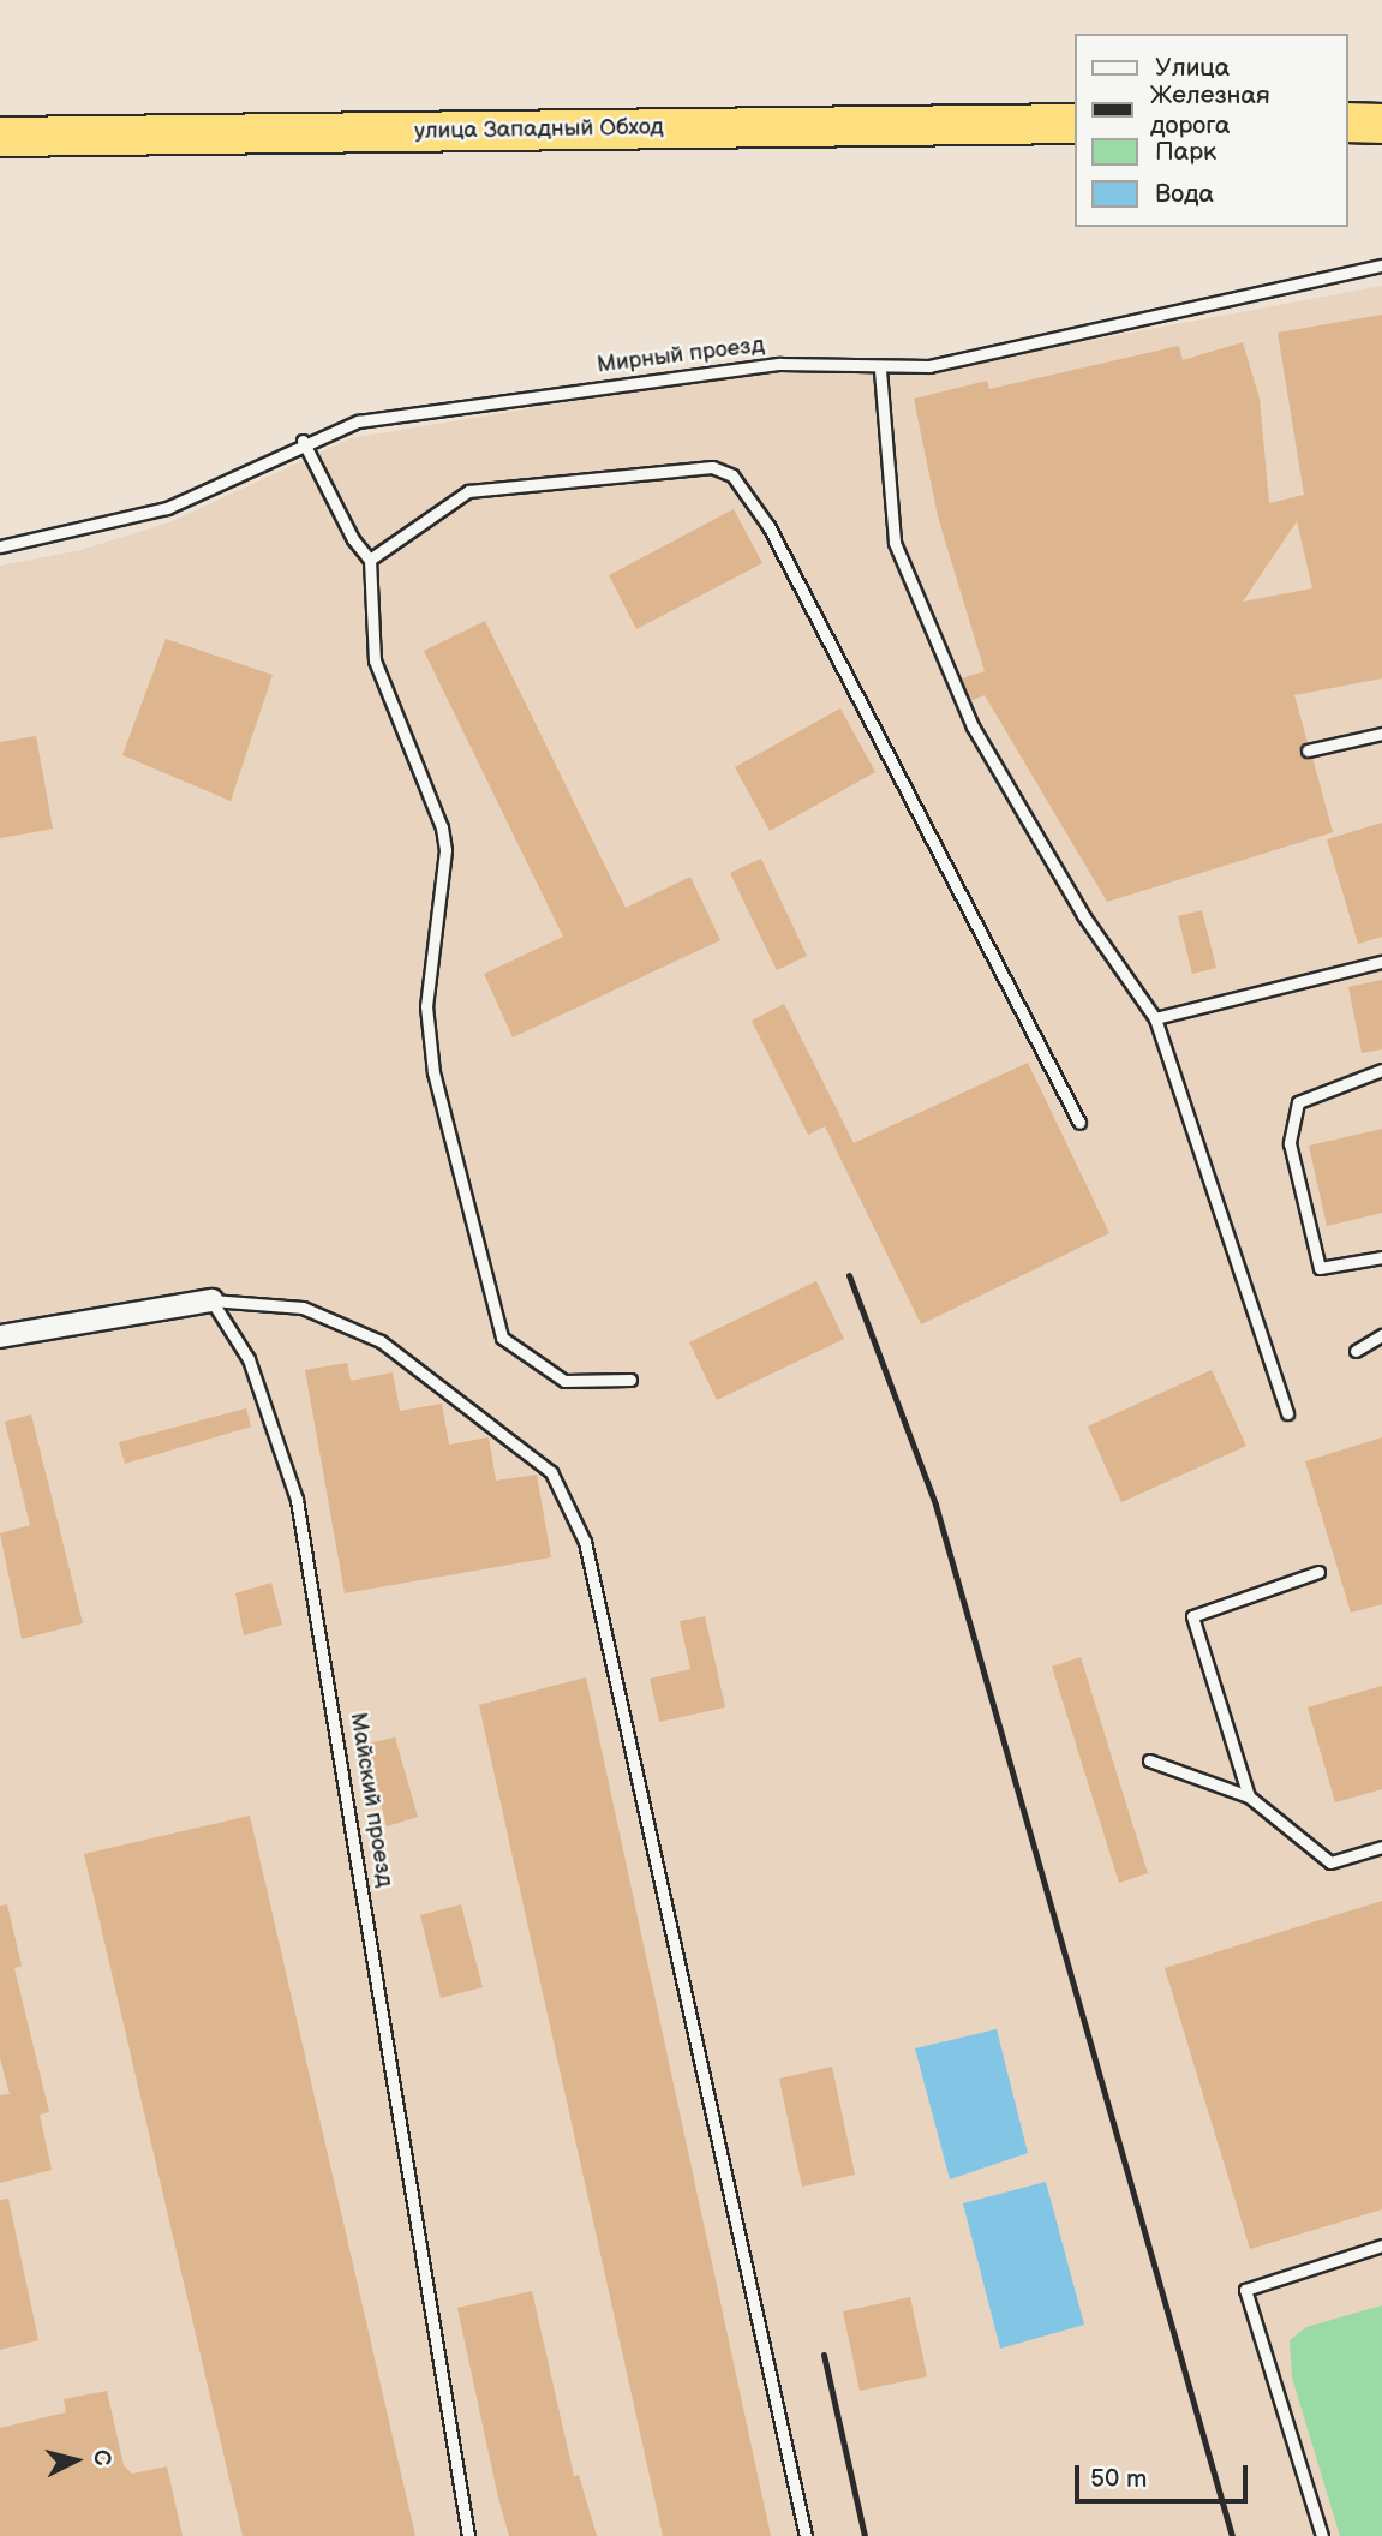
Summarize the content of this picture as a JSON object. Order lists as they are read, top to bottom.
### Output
{
  "streets": {
    "highway": ["улица Западный Обход"],
    "lane": ["Мирный проезд", "Майский проезд"]
  },
  "legend": [
    "Улица",
    "Железная дорога",
    "Парк",
    "Вода"
  ],
  "scale_bar": "50 m",
  "north": "right"
}
